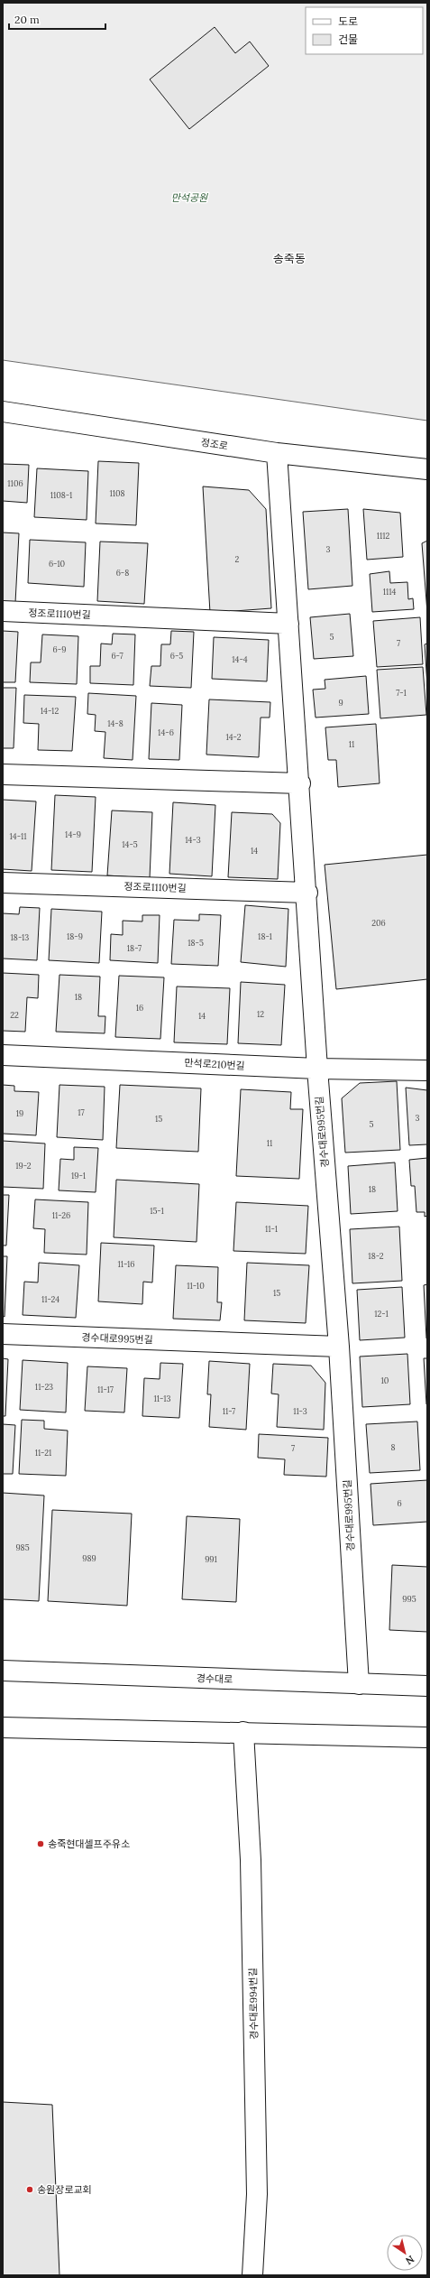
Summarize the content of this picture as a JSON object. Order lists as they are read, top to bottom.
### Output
{
  "streets": {
    "street": [
      "정조로",
      "정조로1110번길",
      "만석로210번길",
      "경수대로995번길",
      "경수대로",
      "경수대로994번길"
    ]
  },
  "crossings": [
    ["만석로210번길", "경수대로995번길"],
    ["경수대로995번길", "경수대로"]
  ],
  "districts": ["송죽동"],
  "parks": ["만석공원"],
  "places": ["송죽현대셀프주유소", "송원장로교회"],
  "house_numbers": [
    "1106",
    "1108",
    "1108-1",
    "1112",
    "3",
    "2",
    "6-10",
    "6-8",
    "1114",
    "5",
    "7",
    "6-9",
    "6-7",
    "6-5",
    "14-4",
    "7-1",
    "9",
    "14-12",
    "14-8",
    "14-6",
    "14-2",
    "11",
    "14-9",
    "14-11",
    "14-3",
    "14-5",
    "14",
    "206",
    "18-9",
    "18-1",
    "18-13",
    "18-5",
    "18-7",
    "18",
    "16",
    "12",
    "22",
    "14",
    "17",
    "19",
    "3",
    "15",
    "5",
    "11",
    "19-2",
    "19-1",
    "18",
    "15-1",
    "11-26",
    "11-1",
    "18-2",
    "11-16",
    "11-10",
    "15",
    "11-24",
    "12-1",
    "10",
    "11-23",
    "11-17",
    "11-13",
    "11-7",
    "11-3",
    "8",
    "7",
    "11-21",
    "6",
    "985",
    "989",
    "991",
    "995"
  ],
  "legend": ["도로", "건물"],
  "scale_bar": "20 m",
  "north": "bottom right"
}
